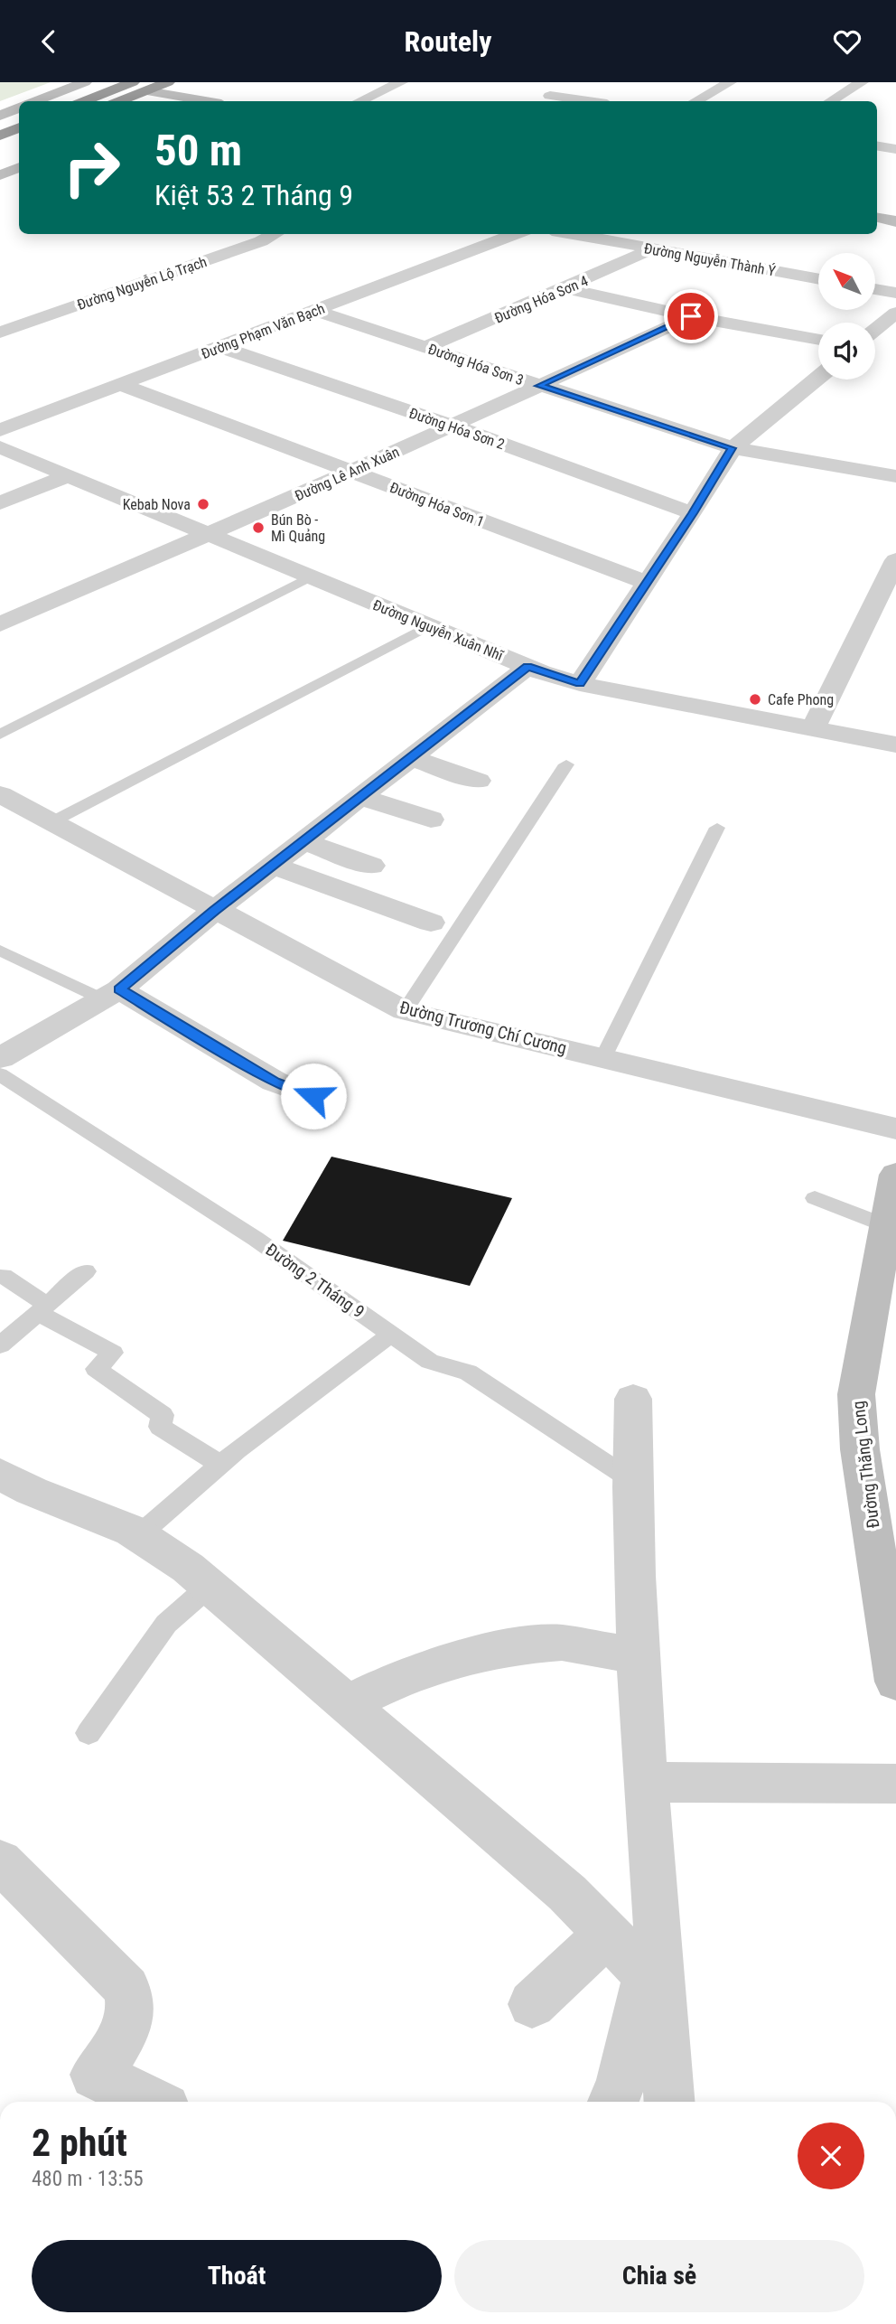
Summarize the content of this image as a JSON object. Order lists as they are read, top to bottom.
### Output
{
  "streets": {
    "street": [
      "Đường Nguyễn Thành Ý",
      "Đường Nguyễn Lộ Trạch",
      "Đường Hóa Sơn 4",
      "Đường Phạm Văn Bạch",
      "Đường Hóa Sơn 3",
      "Đường Hóa Sơn 2",
      "Đường Lê Anh Xuân",
      "Đường Hóa Sơn 1",
      "Đường Nguyễn Xuân Nhĩ",
      "Đường Trương Chí Cương",
      "Đường Thăng Long"
    ],
    "lane": ["Đường 2 Tháng 9"]
  },
  "crossings": [
    ["Đường Nguyễn Thành Ý", "Đường Hóa Sơn 4"],
    ["Đường Hóa Sơn 4", "Đường Hóa Sơn 3"],
    ["Đường Phạm Văn Bạch", "Đường Hóa Sơn 3"],
    ["Đường Phạm Văn Bạch", "Đường Hóa Sơn 2"],
    ["Đường Phạm Văn Bạch", "Đường Hóa Sơn 1"],
    ["Đường Hóa Sơn 3", "Đường Lê Anh Xuân"],
    ["Đường Hóa Sơn 2", "Đường Lê Anh Xuân"],
    ["Đường Lê Anh Xuân", "Đường Hóa Sơn 1"],
    ["Đường Lê Anh Xuân", "Đường Nguyễn Xuân Nhĩ"]
  ],
  "places": ["Kebab Nova", "Bún Bò - Mì Quảng", "Cafe Phong"],
  "north": "top left",
  "page": {
    "header": "Routely",
    "turn": ["50 m", "Kiệt 53 2 Tháng 9"],
    "heading": ["2 phút", "480 m · 13:55"],
    "buttons": ["Thoát", "Chia sẻ"]
  }
}
